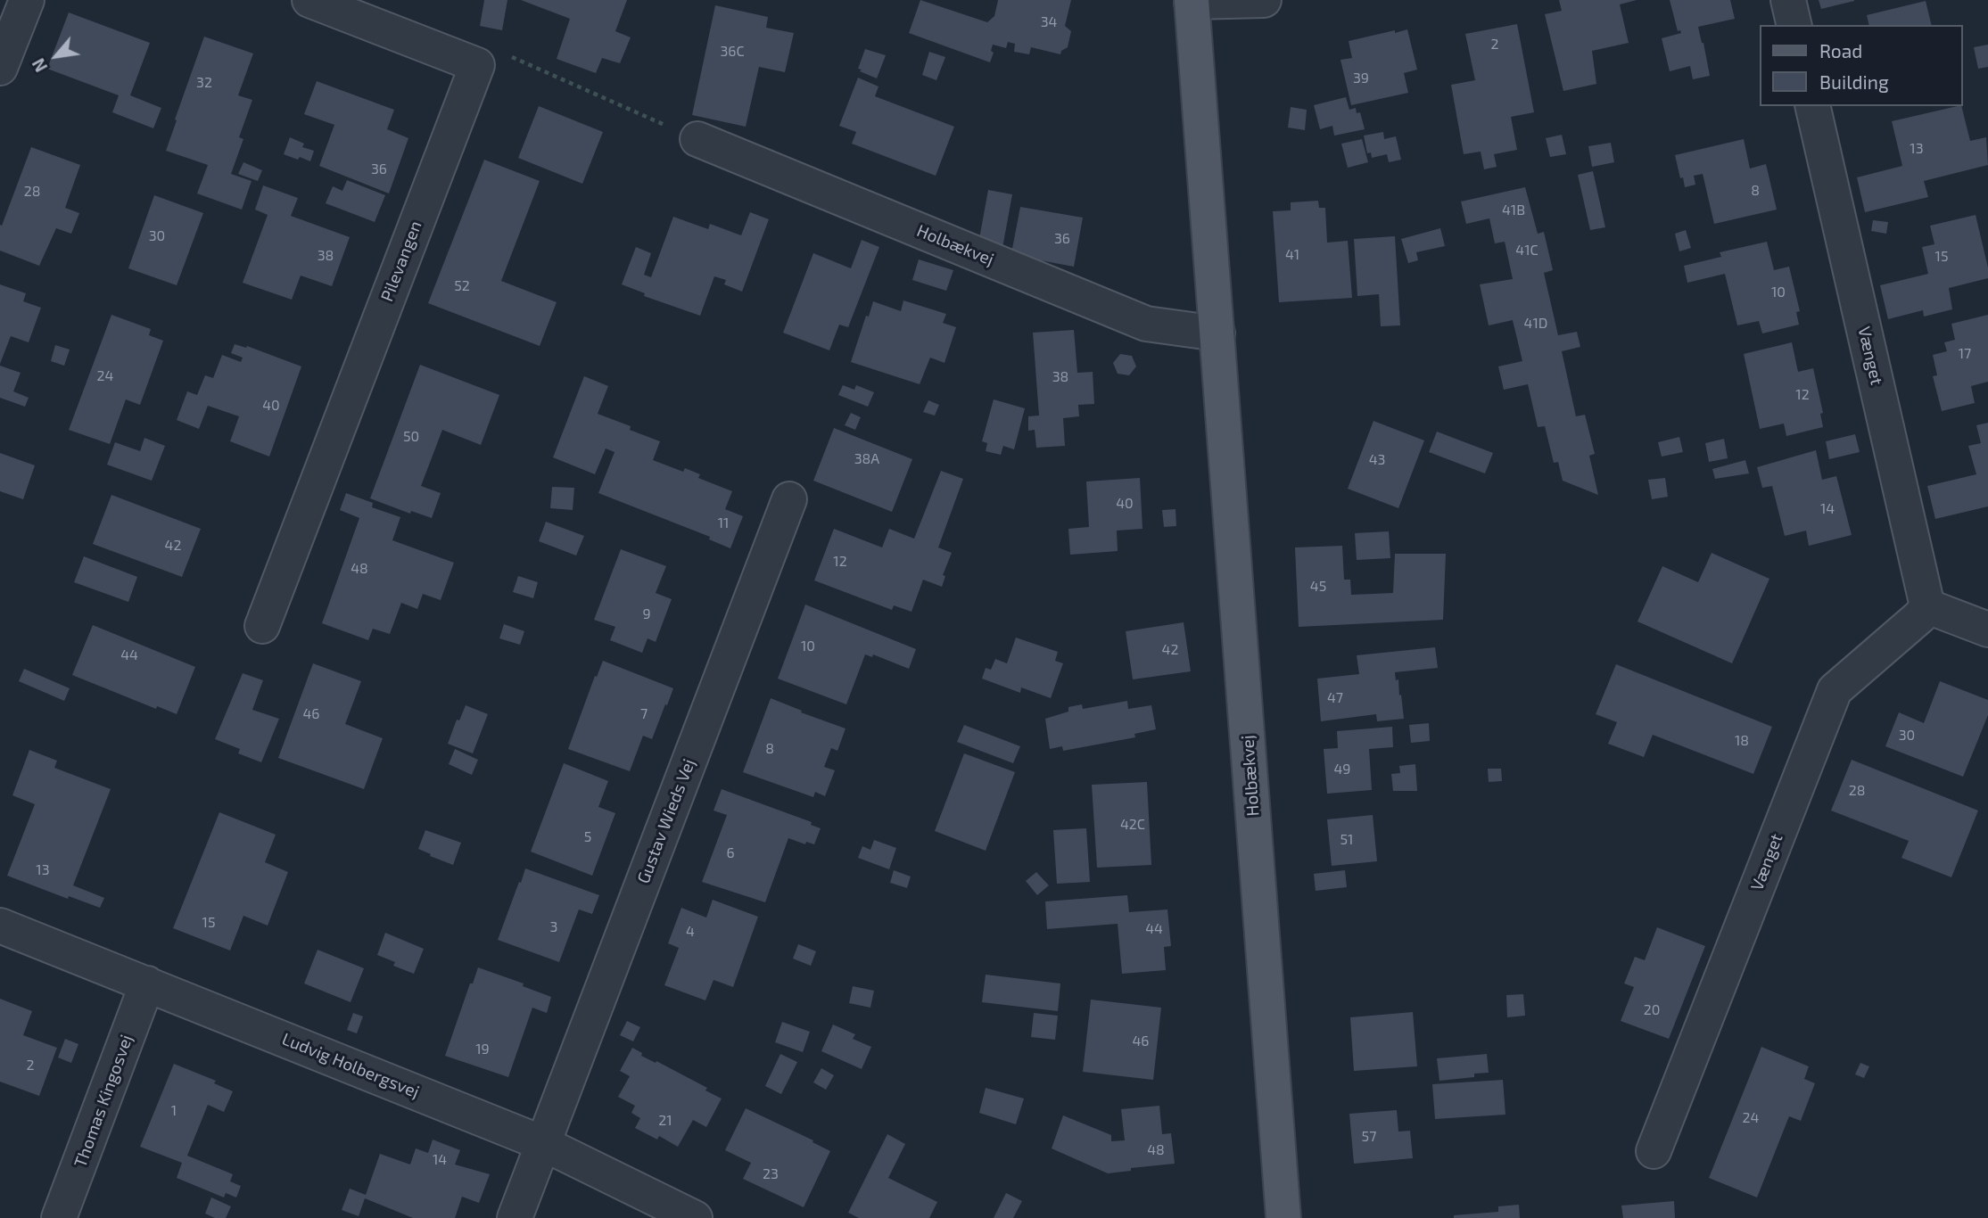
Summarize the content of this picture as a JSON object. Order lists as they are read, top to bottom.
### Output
{
  "streets": {
    "main road": ["Holbækvej"],
    "street": [
      "Pilevangen",
      "Vænget",
      "Gustav Wieds Vej",
      "Ludvig Holbergsvej",
      "Thomas Kingosvej"
    ]
  },
  "crossings": [
    ["Gustav Wieds Vej", "Ludvig Holbergsvej"],
    ["Ludvig Holbergsvej", "Thomas Kingosvej"]
  ],
  "house_numbers": [
    "34",
    "2",
    "36C",
    "39",
    "32",
    "13",
    "36",
    "8",
    "28",
    "41B",
    "30",
    "36",
    "41C",
    "41",
    "38",
    "15",
    "52",
    "10",
    "41D",
    "17",
    "24",
    "38",
    "12",
    "40",
    "50",
    "38A",
    "43",
    "40",
    "14",
    "11",
    "42",
    "12",
    "48",
    "45",
    "9",
    "10",
    "42",
    "44",
    "47",
    "46",
    "7",
    "30",
    "18",
    "8",
    "49",
    "28",
    "42C",
    "5",
    "51",
    "6",
    "13",
    "15",
    "3",
    "44",
    "4",
    "20",
    "46",
    "19",
    "2",
    "1",
    "24",
    "21",
    "57",
    "48",
    "14",
    "23"
  ],
  "legend": ["Road", "Building"],
  "north": "bottom left"
}
